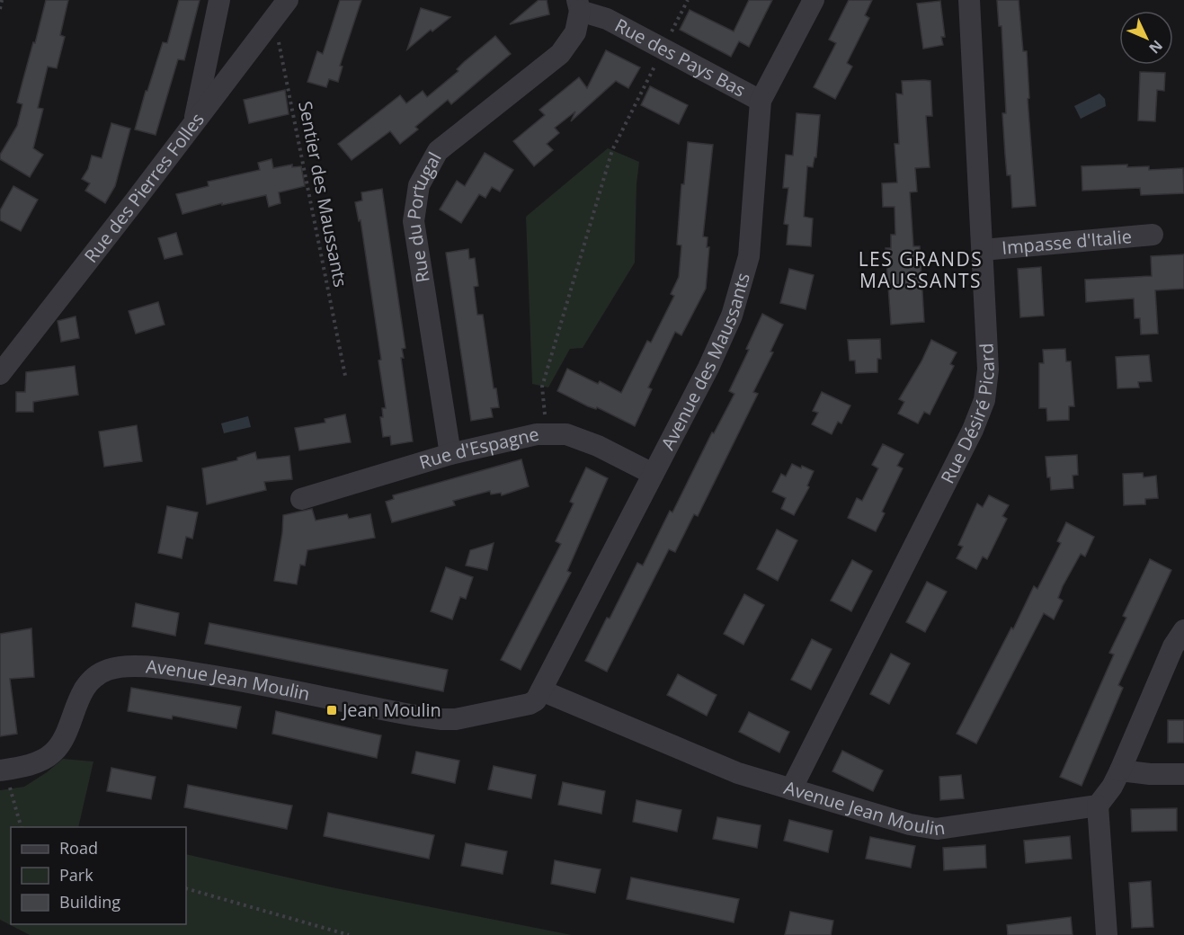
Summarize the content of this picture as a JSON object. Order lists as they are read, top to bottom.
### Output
{
  "streets": {
    "street": [
      "Rue des Pays Bas",
      "Rue des Pierres Folles",
      "Rue du Portugal",
      "Impasse d'Italie",
      "Avenue des Maussants",
      "Rue Désiré Picard",
      "Rue d'Espagne",
      "Avenue Jean Moulin"
    ],
    "path": ["Sentier des Maussants"]
  },
  "crossings": [
    ["Rue des Pays Bas", "Rue du Portugal"],
    ["Rue des Pays Bas", "Avenue des Maussants"],
    ["Rue des Pierres Folles", "Sentier des Maussants"],
    ["Rue du Portugal", "Rue d'Espagne"],
    ["Impasse d'Italie", "Rue Désiré Picard"],
    ["Avenue des Maussants", "Rue d'Espagne"],
    ["Avenue des Maussants", "Avenue Jean Moulin"],
    ["Rue Désiré Picard", "Avenue Jean Moulin"]
  ],
  "districts": ["LES GRANDS MAUSSANTS"],
  "places": {
    "transit": ["Jean Moulin"]
  },
  "legend": ["Road", "Park", "Building"],
  "north": "bottom right"
}
